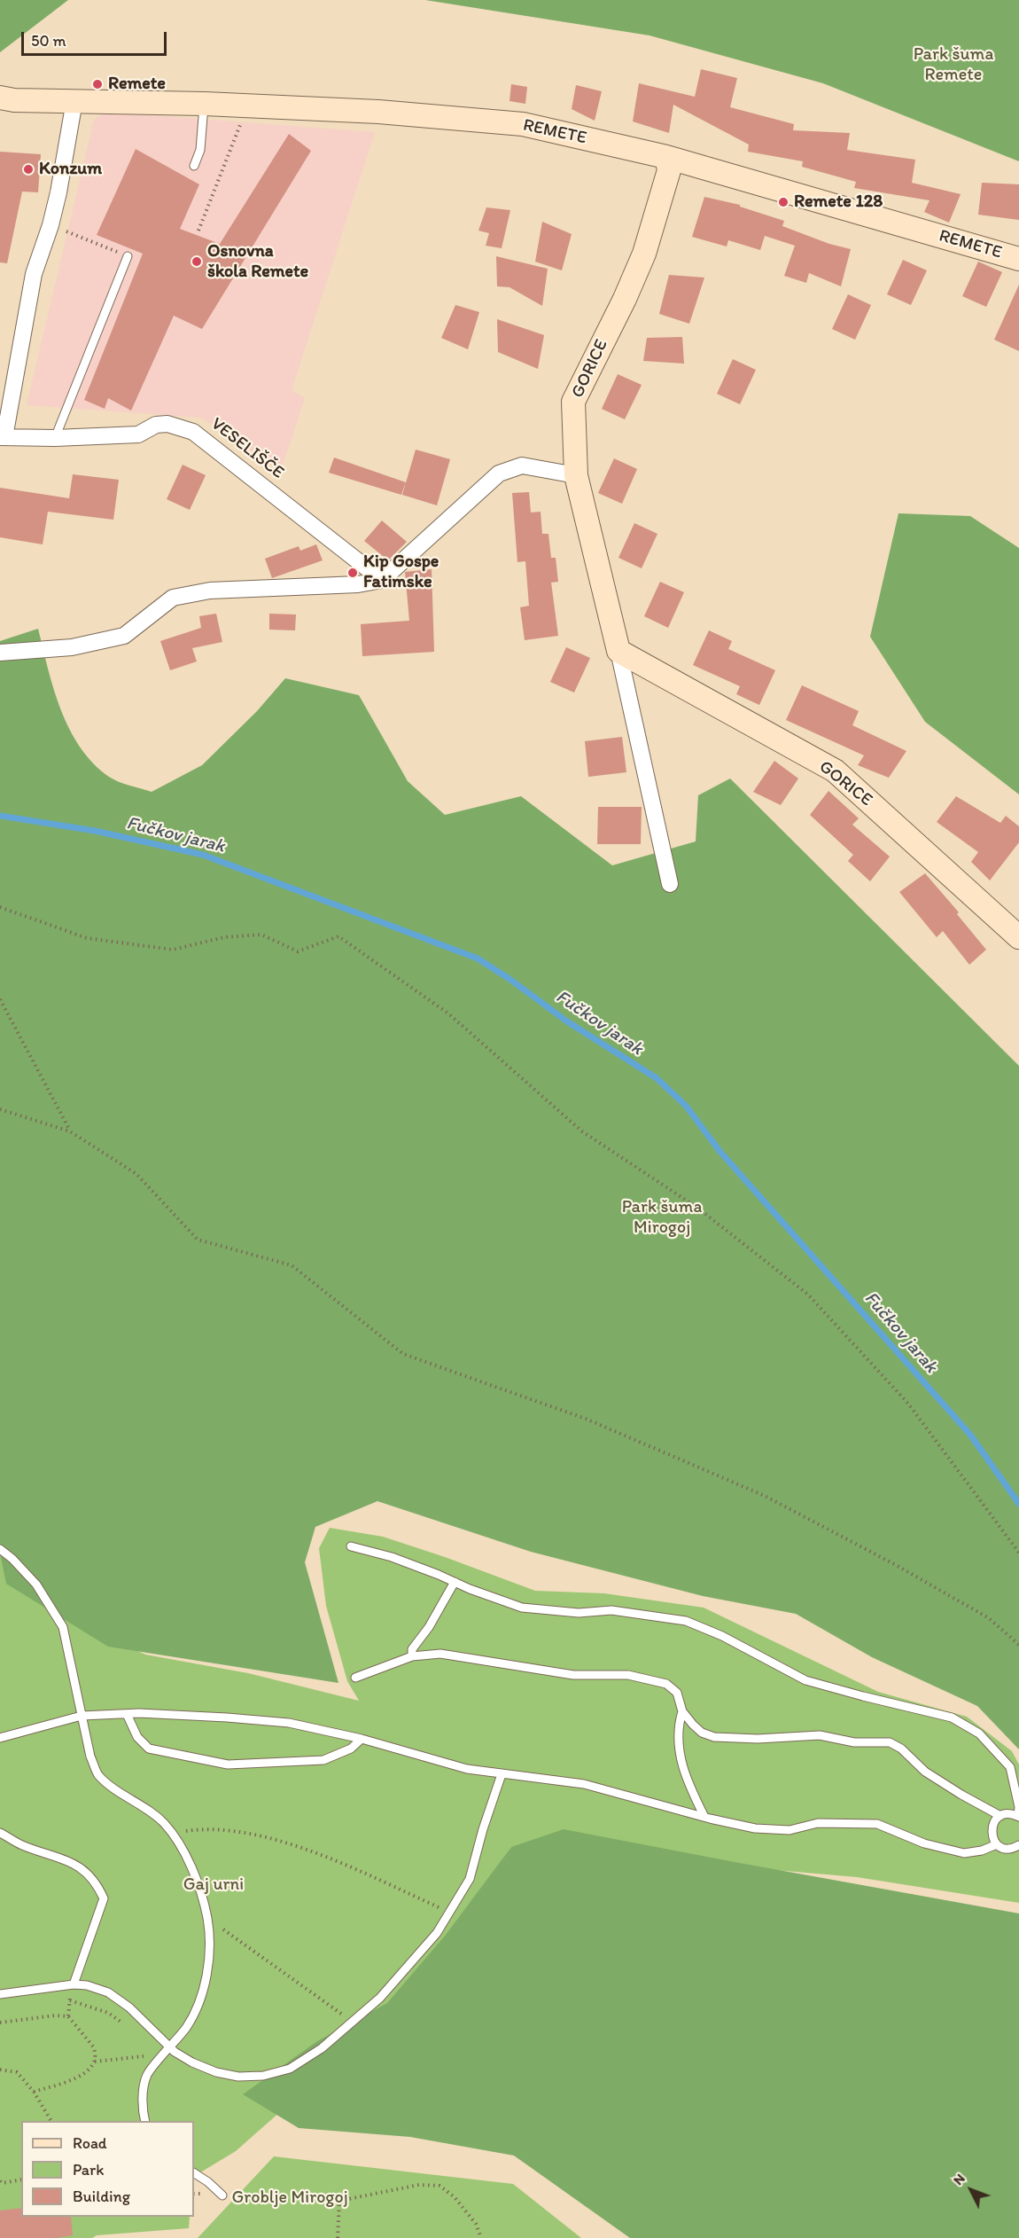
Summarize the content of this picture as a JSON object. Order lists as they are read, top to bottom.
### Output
{
  "streets": {
    "street": ["REMETE", "GORICE", "VESELIŠČE"]
  },
  "crossings": [
    ["REMETE", "GORICE"]
  ],
  "water": ["Fučkov jarak"],
  "parks": [
    "Park šuma Remete",
    "Park šuma Mirogoj",
    "Gaj urni",
    "Groblje Mirogoj"
  ],
  "places": [
    "Remete",
    "Konzum",
    "Remete 128",
    "Osnovna škola Remete",
    "Kip Gospe Fatimske"
  ],
  "legend": ["Road", "Park", "Building"],
  "scale_bar": "50 m",
  "north": "top left"
}
